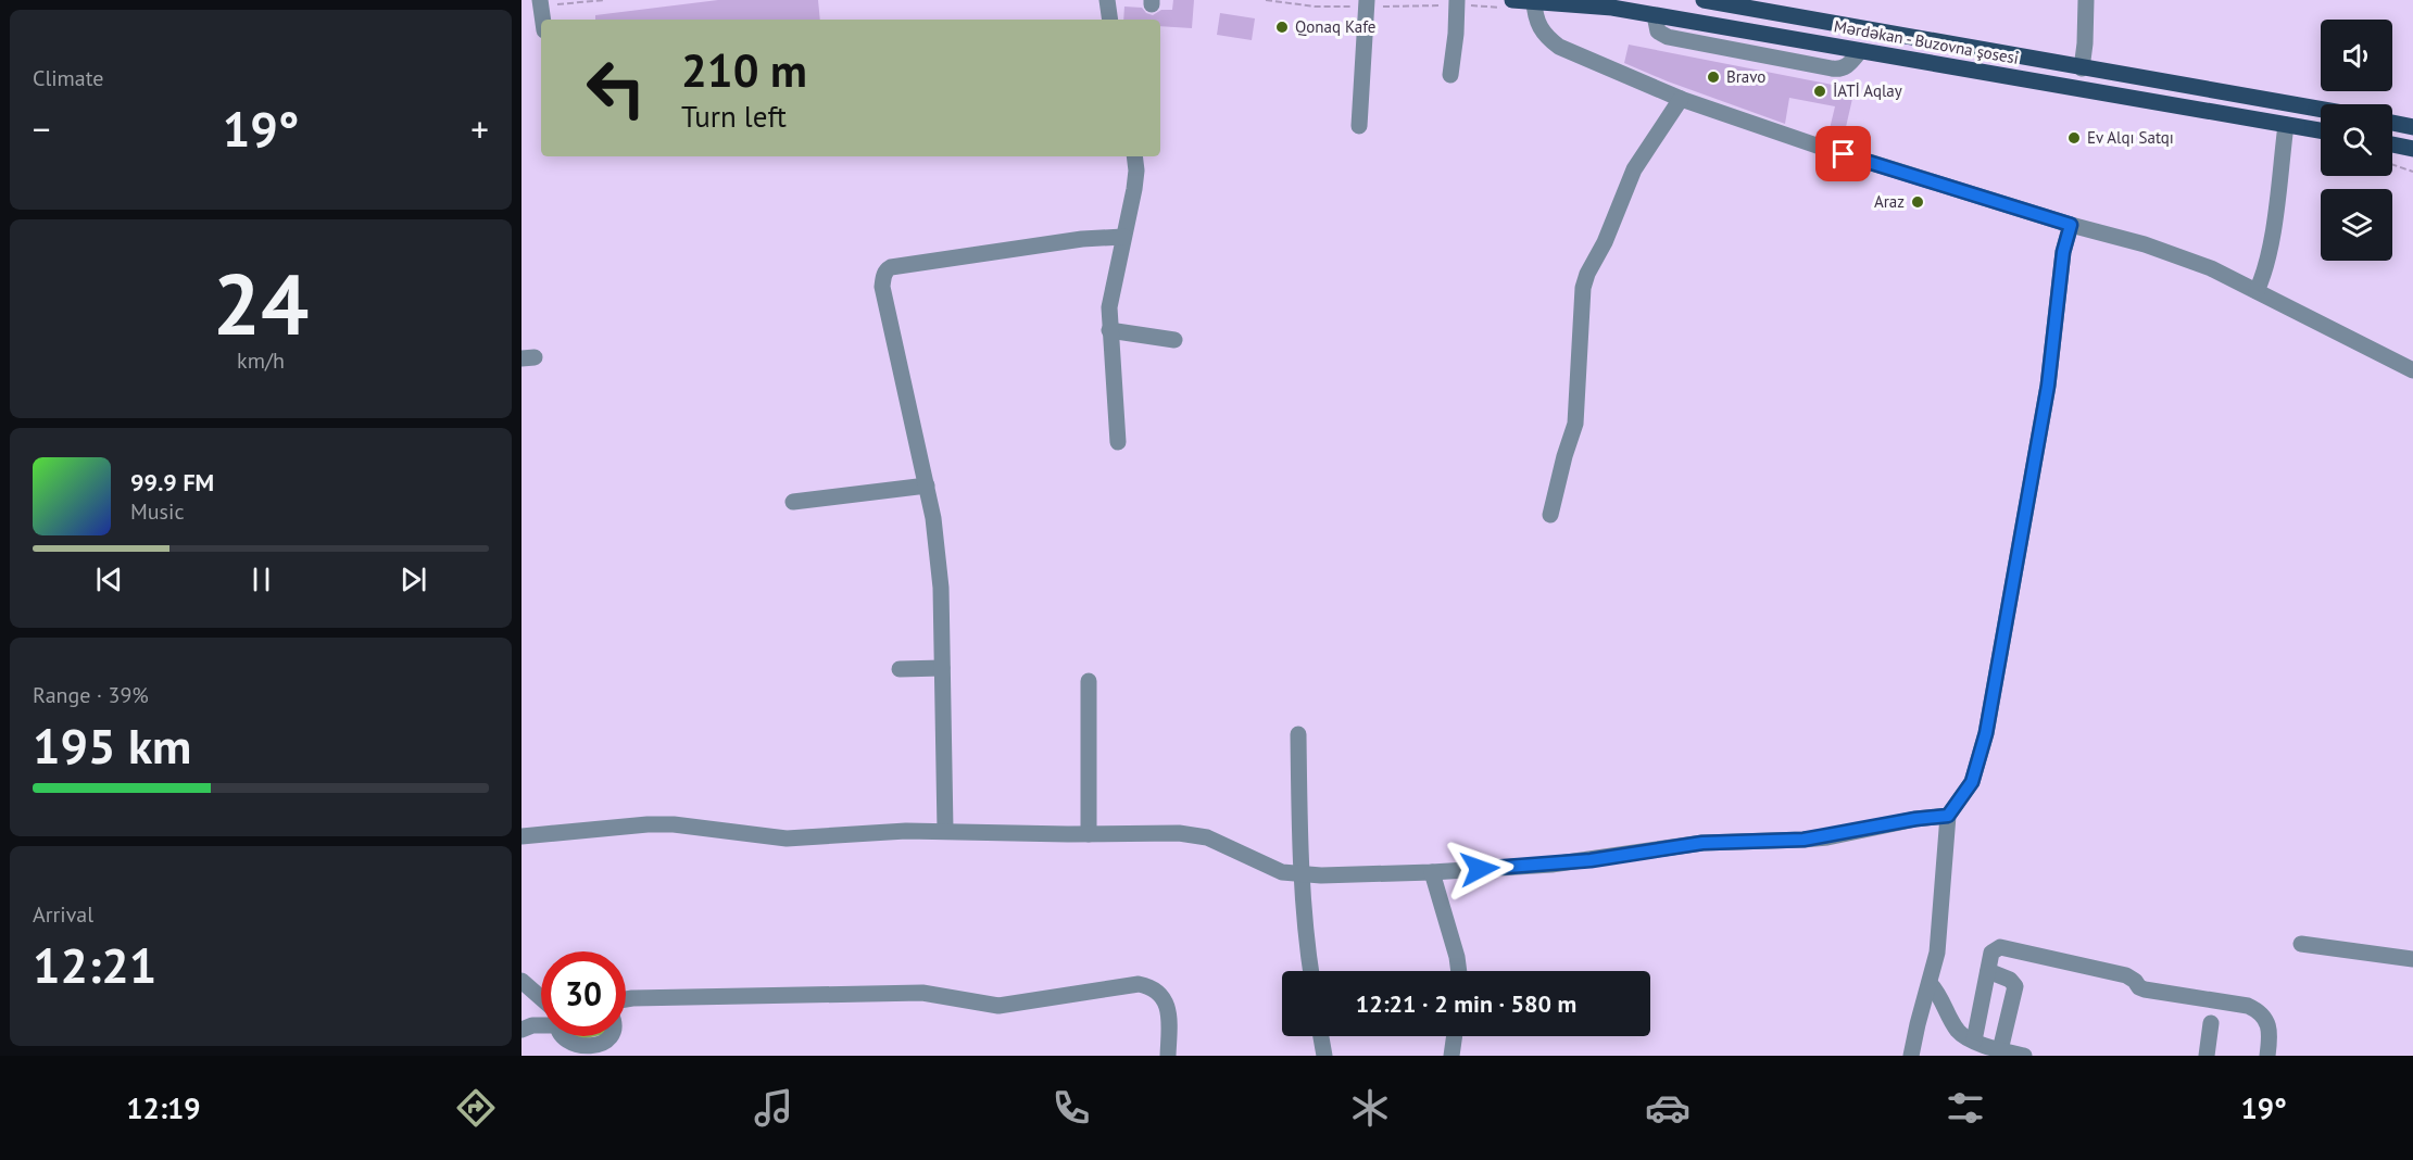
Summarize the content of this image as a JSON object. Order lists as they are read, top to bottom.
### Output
{
  "streets": {
    "main road": ["Mərdəkan - Buzovna şosesi"]
  },
  "places": [
    "Qonaq Kafe",
    "Bravo",
    "İATİ Aqlay",
    "Ev Alqı Satqı",
    "Araz"
  ],
  "page": {
    "tile": [
      "Climate",
      ["24", "km/h"],
      ["Range · 39%", "195 km"],
      ["Arrival", "12:21"]
    ],
    "turn": ["210 m", "Turn left"],
    "heat": ["−", "19°", "+"],
    "song": ["99.9 FM", "Music"],
    "limit": "30",
    "trip": "12:21 · 2 min · 580 m",
    "tabs": ["12:19", "19°"]
  }
}
